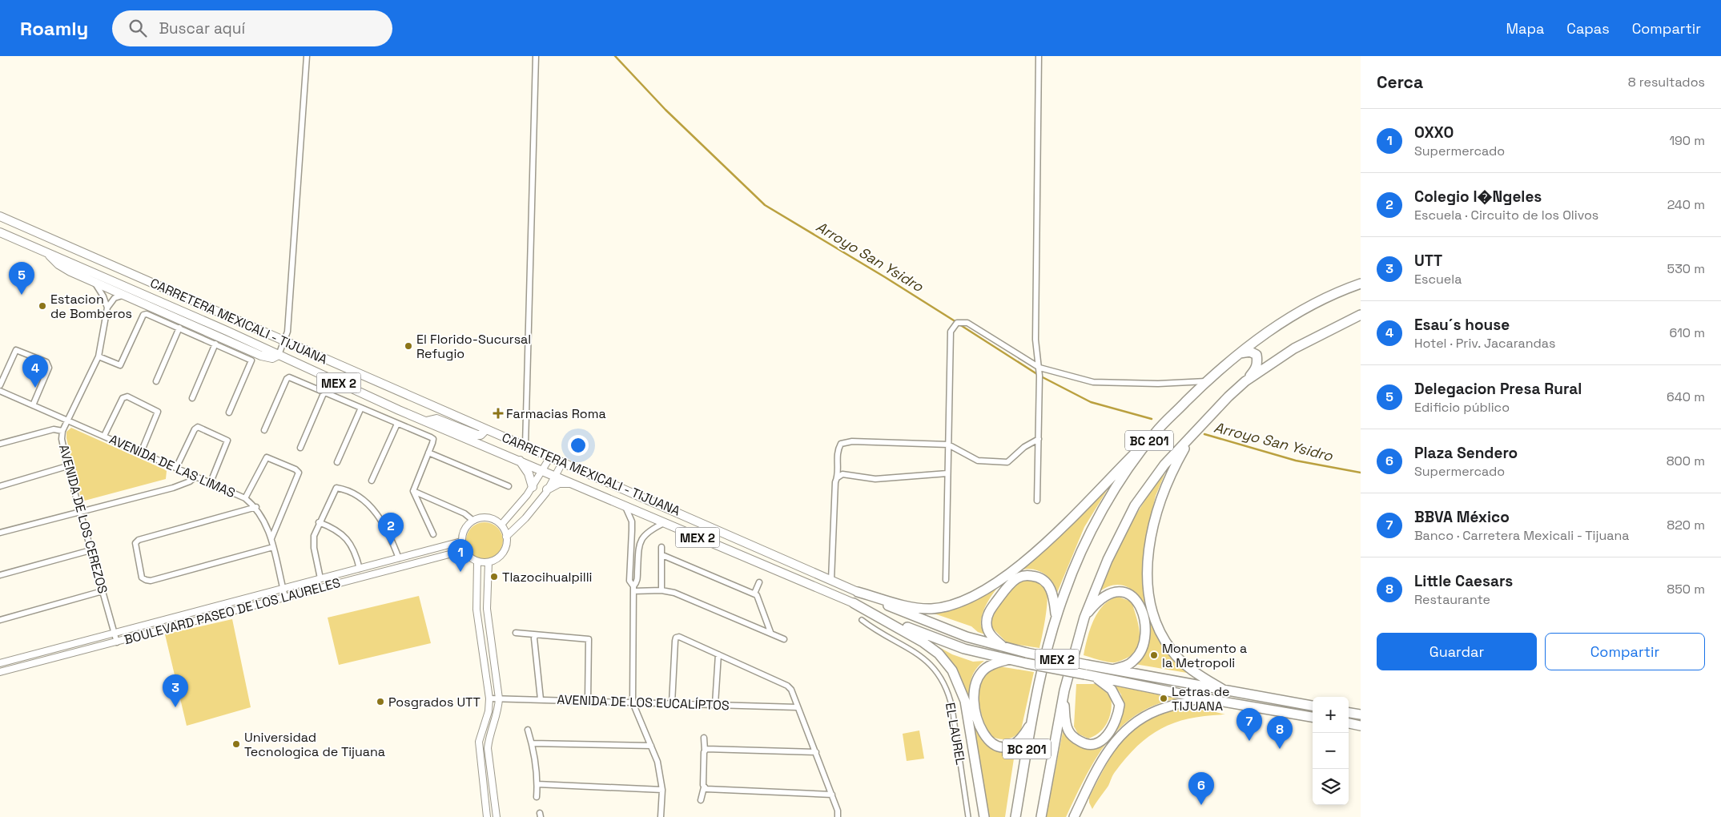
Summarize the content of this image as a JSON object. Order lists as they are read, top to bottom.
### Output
{
  "streets": {
    "highway": ["CARRETERA MEXICALI - TIJUANA", "MEX 2", "BC 201"],
    "street": [
      "AVENIDA DE LAS LIMAS",
      "AVENIDA DE LOS CEREZOS",
      "BOULEVARD PASEO DE LOS LAURELES",
      "AVENIDA DE LOS EUCALÍPTOS",
      "EL LAUREL"
    ]
  },
  "crossings": [
    ["AVENIDA DE LAS LIMAS", "AVENIDA DE LOS CEREZOS"],
    ["AVENIDA DE LAS LIMAS", "BOULEVARD PASEO DE LOS LAURELES"],
    ["AVENIDA DE LOS CEREZOS", "BOULEVARD PASEO DE LOS LAURELES"]
  ],
  "water": ["Arroyo San Ysidro"],
  "places": {
    "other": [
      "Estacion de Bomberos",
      "El Florido-Sucursal Refugio",
      "Tlazocihualpilli",
      "Monumento a la Metropoli",
      "Letras de TIJUANA",
      "Posgrados UTT",
      "Universidad Tecnologica de Tijuana"
    ],
    "health": ["Farmacias Roma"]
  },
  "page": {
    "header": "Roamly",
    "search": "Buscar aquí",
    "nav": ["Mapa", "Capas", "Compartir"],
    "heading": ["Cerca", "8 resultados"],
    "list": [
      {
        "mark": "1",
        "name": "OXXO",
        "note": "Supermercado",
        "value": "190 m"
      },
      {
        "mark": "2",
        "name": "Colegio I�Ngeles",
        "note": "Escuela · Circuito de los Olivos",
        "value": "240 m"
      },
      {
        "mark": "3",
        "name": "UTT",
        "note": "Escuela",
        "value": "530 m"
      },
      {
        "mark": "4",
        "name": "Esau´s house",
        "note": "Hotel · Priv. Jacarandas",
        "value": "610 m"
      },
      {
        "mark": "5",
        "name": "Delegacion Presa Rural",
        "note": "Edificio público",
        "value": "640 m"
      },
      {
        "mark": "6",
        "name": "Plaza Sendero",
        "note": "Supermercado",
        "value": "800 m"
      },
      {
        "mark": "7",
        "name": "BBVA México",
        "note": "Banco · Carretera Mexicali - Tijuana",
        "value": "820 m"
      },
      {
        "mark": "8",
        "name": "Little Caesars",
        "note": "Restaurante",
        "value": "850 m"
      }
    ],
    "pins": [
      "5",
      "4",
      "2",
      "1",
      "3",
      "7",
      "8",
      "6"
    ],
    "buttons": ["Guardar", "Compartir"],
    "map_buttons": ["+", "−"]
  }
}
